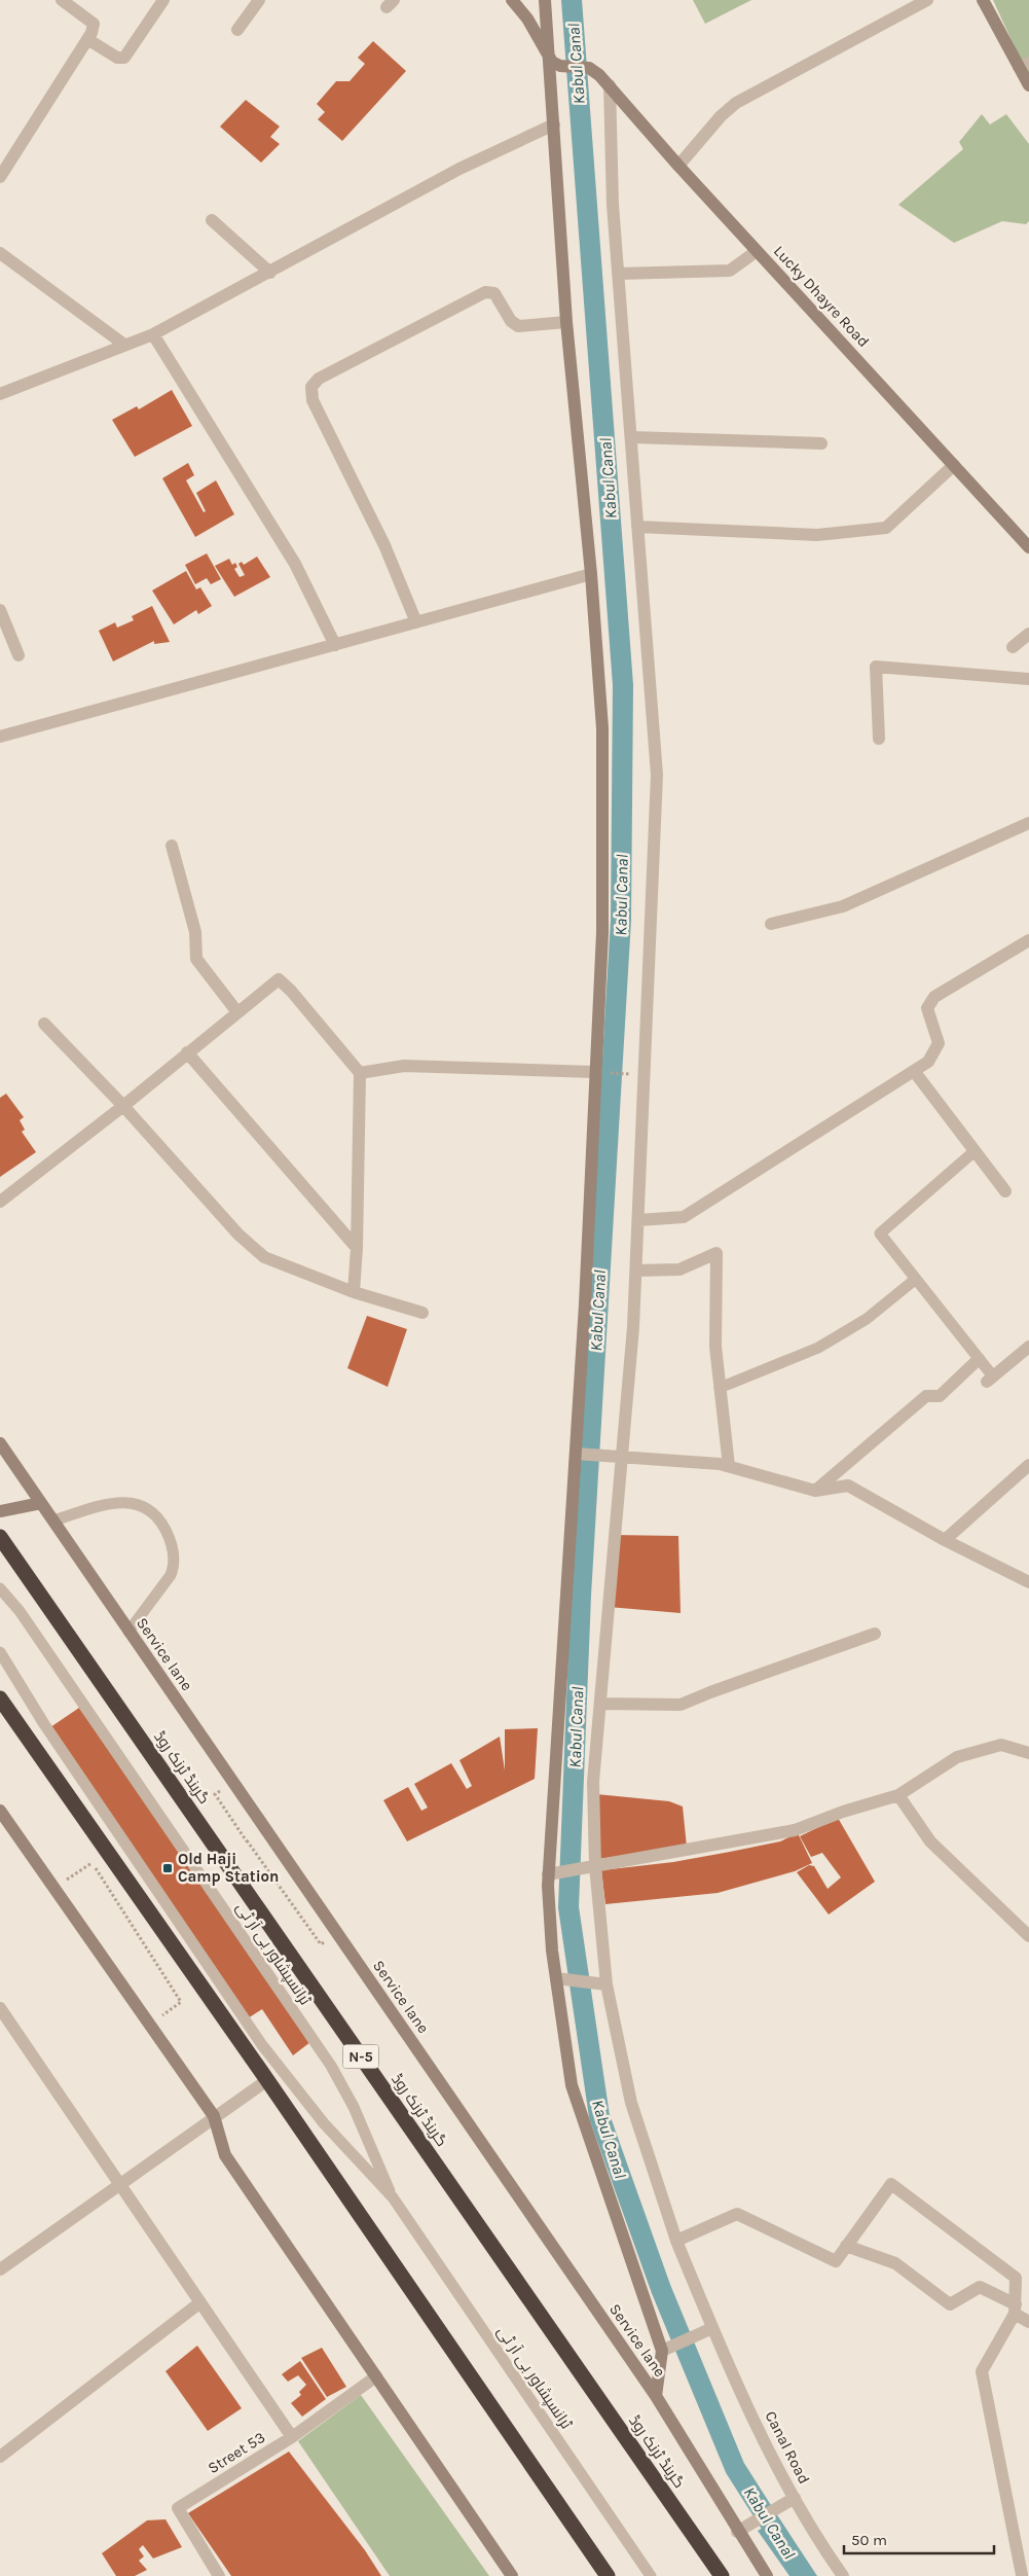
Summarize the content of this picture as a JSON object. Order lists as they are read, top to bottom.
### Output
{
  "streets": {
    "highway": ["گرینڈ ٹرنک روڈ", "N-5"],
    "main road": ["Lucky Dhayre Road", "Service lane"],
    "street": ["Canal Road", "Street 53"],
    "lane": ["ٹرانسپشاور بی آر ٹی"]
  },
  "crossings": [
    ["Lucky Dhayre Road", "Canal Road"]
  ],
  "water": ["Kabul Canal"],
  "places": {
    "transit": ["Old Haji Camp Station"]
  },
  "scale_bar": "50 m"
}
